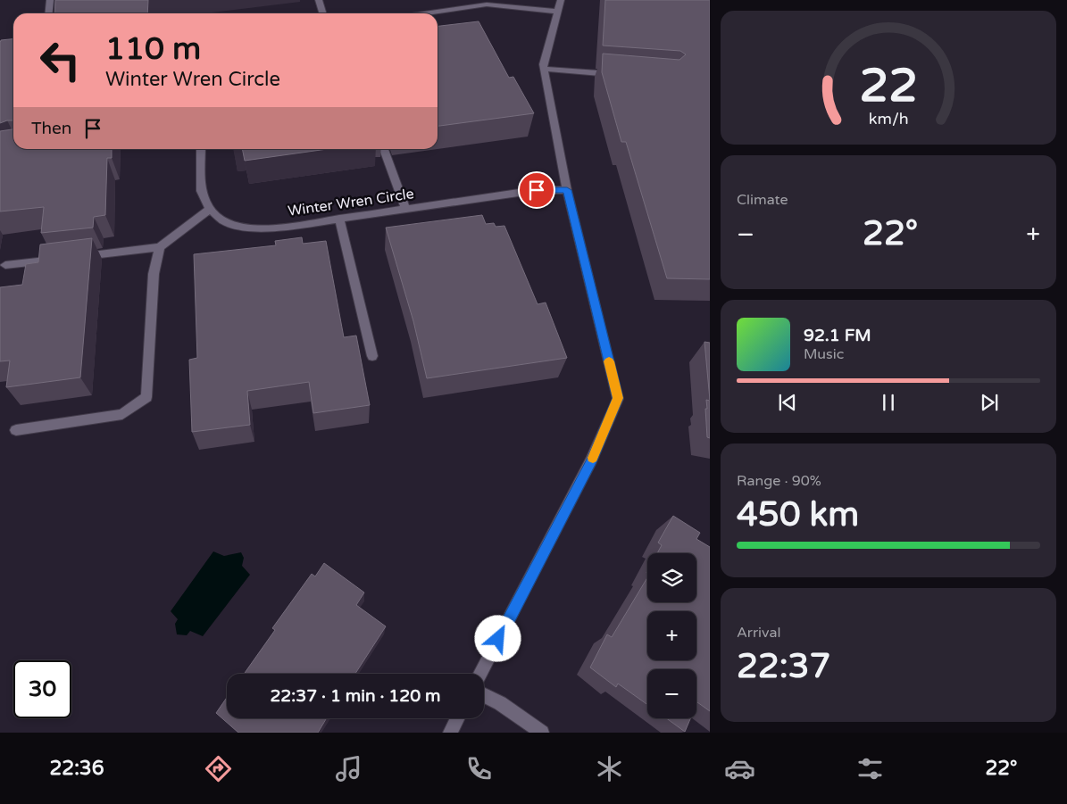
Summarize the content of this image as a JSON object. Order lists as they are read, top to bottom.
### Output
{
  "streets": {
    "street": ["Winter Wren Circle"]
  },
  "page": {
    "turn": ["110 m", "Winter Wren Circle"],
    "then": "Then",
    "tile": [
      "Climate",
      ["Range · 90%", "450 km"],
      ["Arrival", "22:37"]
    ],
    "heat": ["−", "22°", "+"],
    "song": ["92.1 FM", "Music"],
    "map_buttons": ["+", "−"],
    "limit": "30",
    "trip": "22:37 · 1 min · 120 m",
    "tabs": ["22:36", "22°"],
    "gauge": ["22", "km/h"]
  }
}
